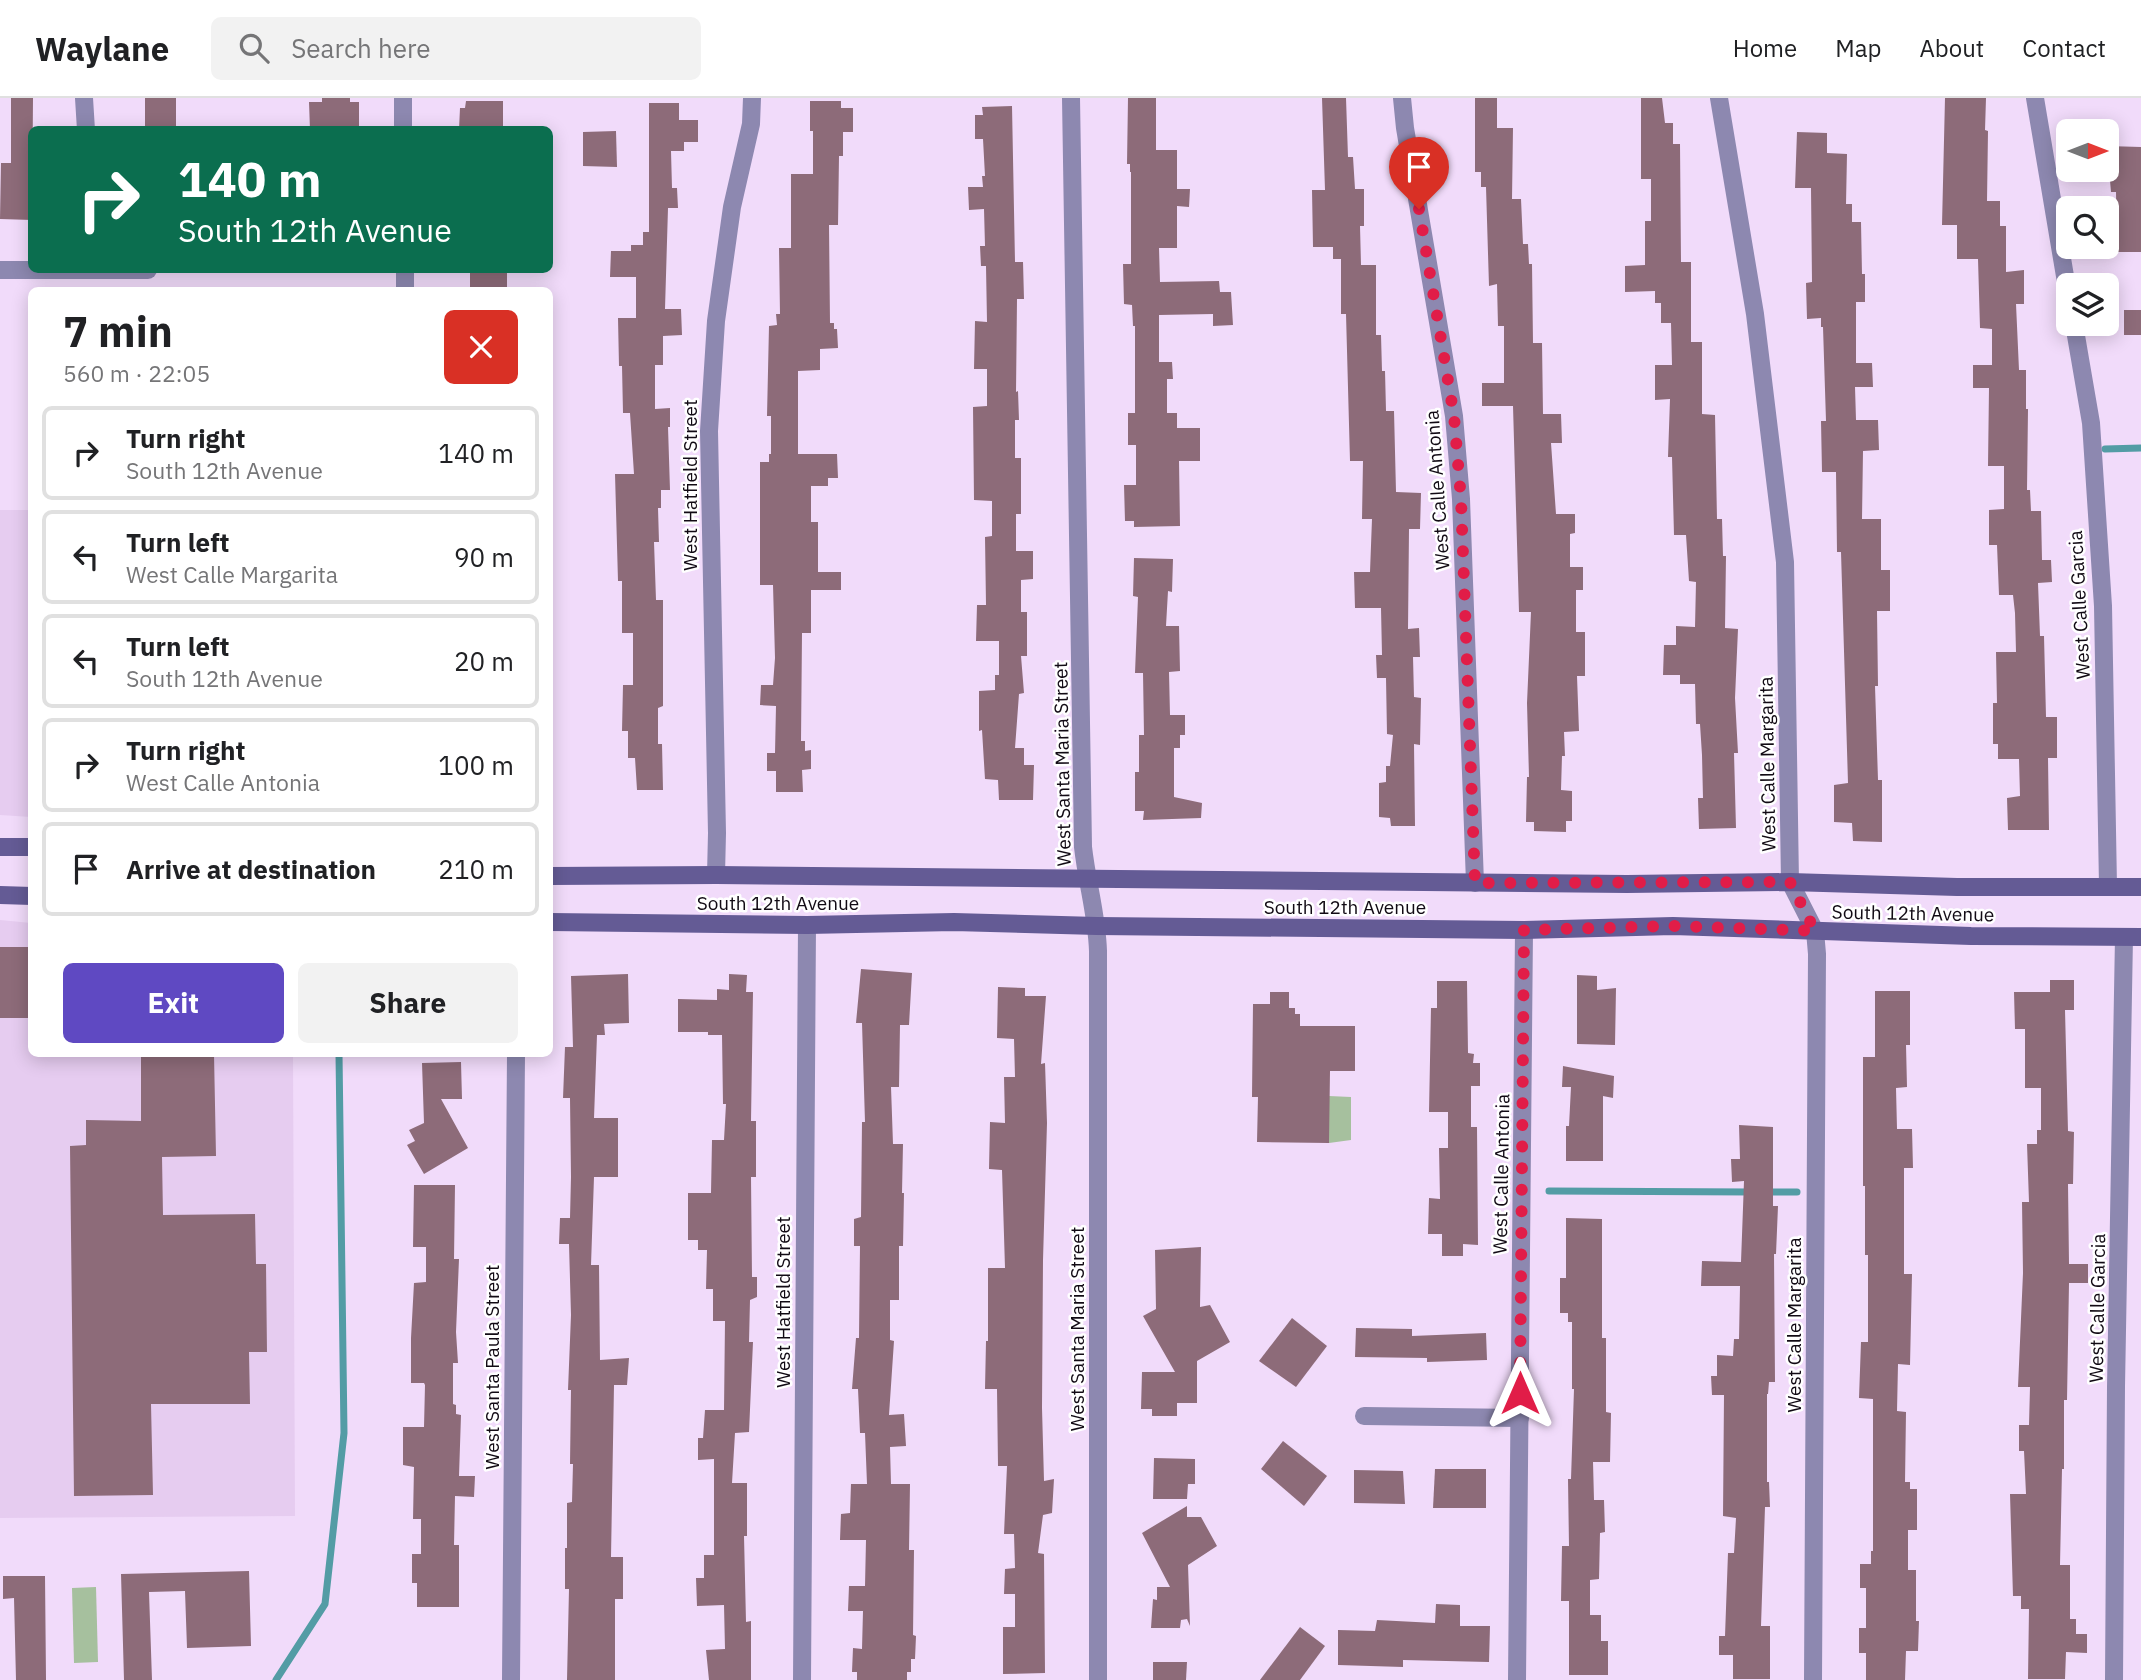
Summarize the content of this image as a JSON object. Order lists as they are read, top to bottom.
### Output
{
  "streets": {
    "main road": ["South 12th Avenue"],
    "street": [
      "West Hatfield Street",
      "West Calle Antonia",
      "West Calle Garcia",
      "West Santa Maria Street",
      "West Calle Margarita",
      "West Santa Paula Street"
    ]
  },
  "crossings": [
    ["West Hatfield Street", "South 12th Avenue"],
    ["West Calle Antonia", "South 12th Avenue"],
    ["West Calle Garcia", "South 12th Avenue"],
    ["West Santa Maria Street", "South 12th Avenue"],
    ["West Calle Margarita", "South 12th Avenue"]
  ],
  "north": "right",
  "page": {
    "header": "Waylane",
    "search": "Search here",
    "nav": [
      "Home",
      "Map",
      "About",
      "Contact"
    ],
    "turn": ["140 m", "South 12th Avenue"],
    "heading": ["7 min", "560 m · 22:05"],
    "list": [
      {
        "name": "Turn right",
        "note": "South 12th Avenue",
        "value": "140 m"
      },
      {
        "name": "Turn left",
        "note": "West Calle Margarita",
        "value": "90 m"
      },
      {
        "name": "Turn left",
        "note": "South 12th Avenue",
        "value": "20 m"
      },
      {
        "name": "Turn right",
        "note": "West Calle Antonia",
        "value": "100 m"
      },
      {
        "name": "Arrive at destination",
        "value": "210 m"
      }
    ],
    "buttons": ["Exit", "Share"]
  }
}
